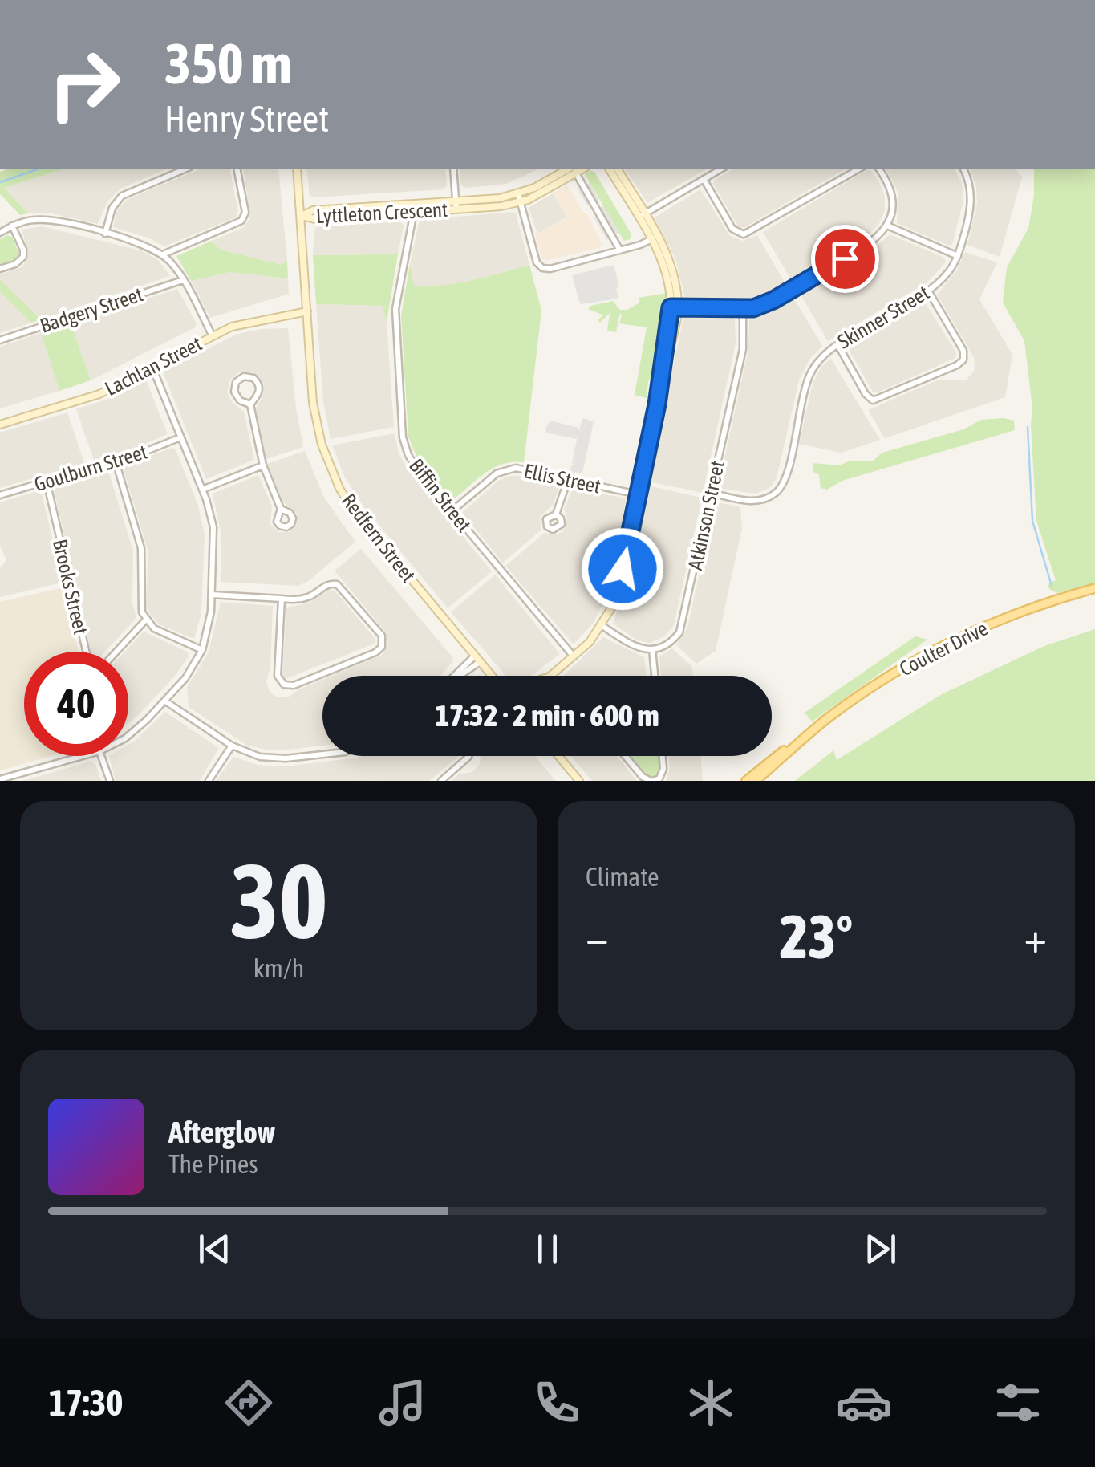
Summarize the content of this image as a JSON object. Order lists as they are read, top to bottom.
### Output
{
  "streets": {
    "main road": ["Coulter Drive"],
    "street": [
      "Lyttleton Crescent",
      "Badgery Street",
      "Skinner Street",
      "Lachlan Street",
      "Goulburn Street",
      "Ellis Street",
      "Biffin Street",
      "Atkinson Street",
      "Redfern Street",
      "Brooks Street"
    ]
  },
  "crossings": [
    ["Lyttleton Crescent", "Biffin Street"],
    ["Lyttleton Crescent", "Redfern Street"],
    ["Skinner Street", "Atkinson Street"],
    ["Lachlan Street", "Redfern Street"],
    ["Goulburn Street", "Brooks Street"],
    ["Ellis Street", "Biffin Street"]
  ],
  "page": {
    "turn": ["350 m", "Henry Street"],
    "limit": "40",
    "trip": "17:32 · 2 min · 600 m",
    "tile": [
      ["30", "km/h"],
      "Climate"
    ],
    "heat": ["−", "23°", "+"],
    "song": ["Afterglow", "The Pines"],
    "tabs": "17:30"
  }
}
